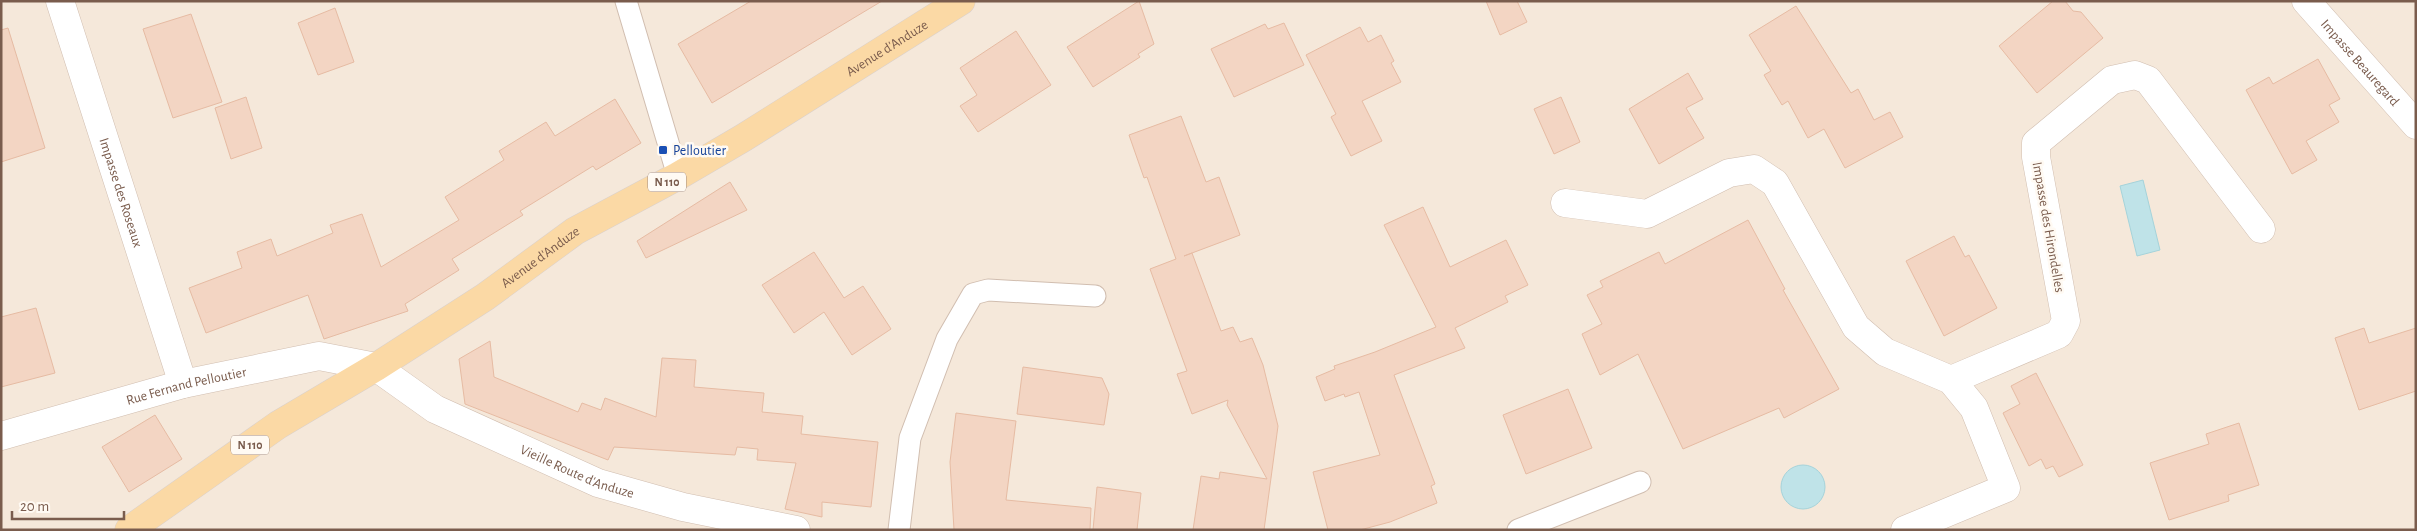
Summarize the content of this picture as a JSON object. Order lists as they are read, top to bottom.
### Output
{
  "streets": {
    "main road": ["Avenue d'Anduze", "N 110"],
    "street": [
      "Impasse Beauregard",
      "Impasse des Roseaux",
      "Impasse des Hirondelles",
      "Rue Fernand Pelloutier",
      "Vieille Route d'Anduze"
    ]
  },
  "crossings": [
    ["Avenue d'Anduze", "Rue Fernand Pelloutier"],
    ["Avenue d'Anduze", "Vieille Route d'Anduze"],
    ["Impasse des Roseaux", "Rue Fernand Pelloutier"],
    ["Rue Fernand Pelloutier", "Vieille Route d'Anduze"]
  ],
  "places": {
    "transit": ["Pelloutier"]
  },
  "scale_bar": "20 m"
}
